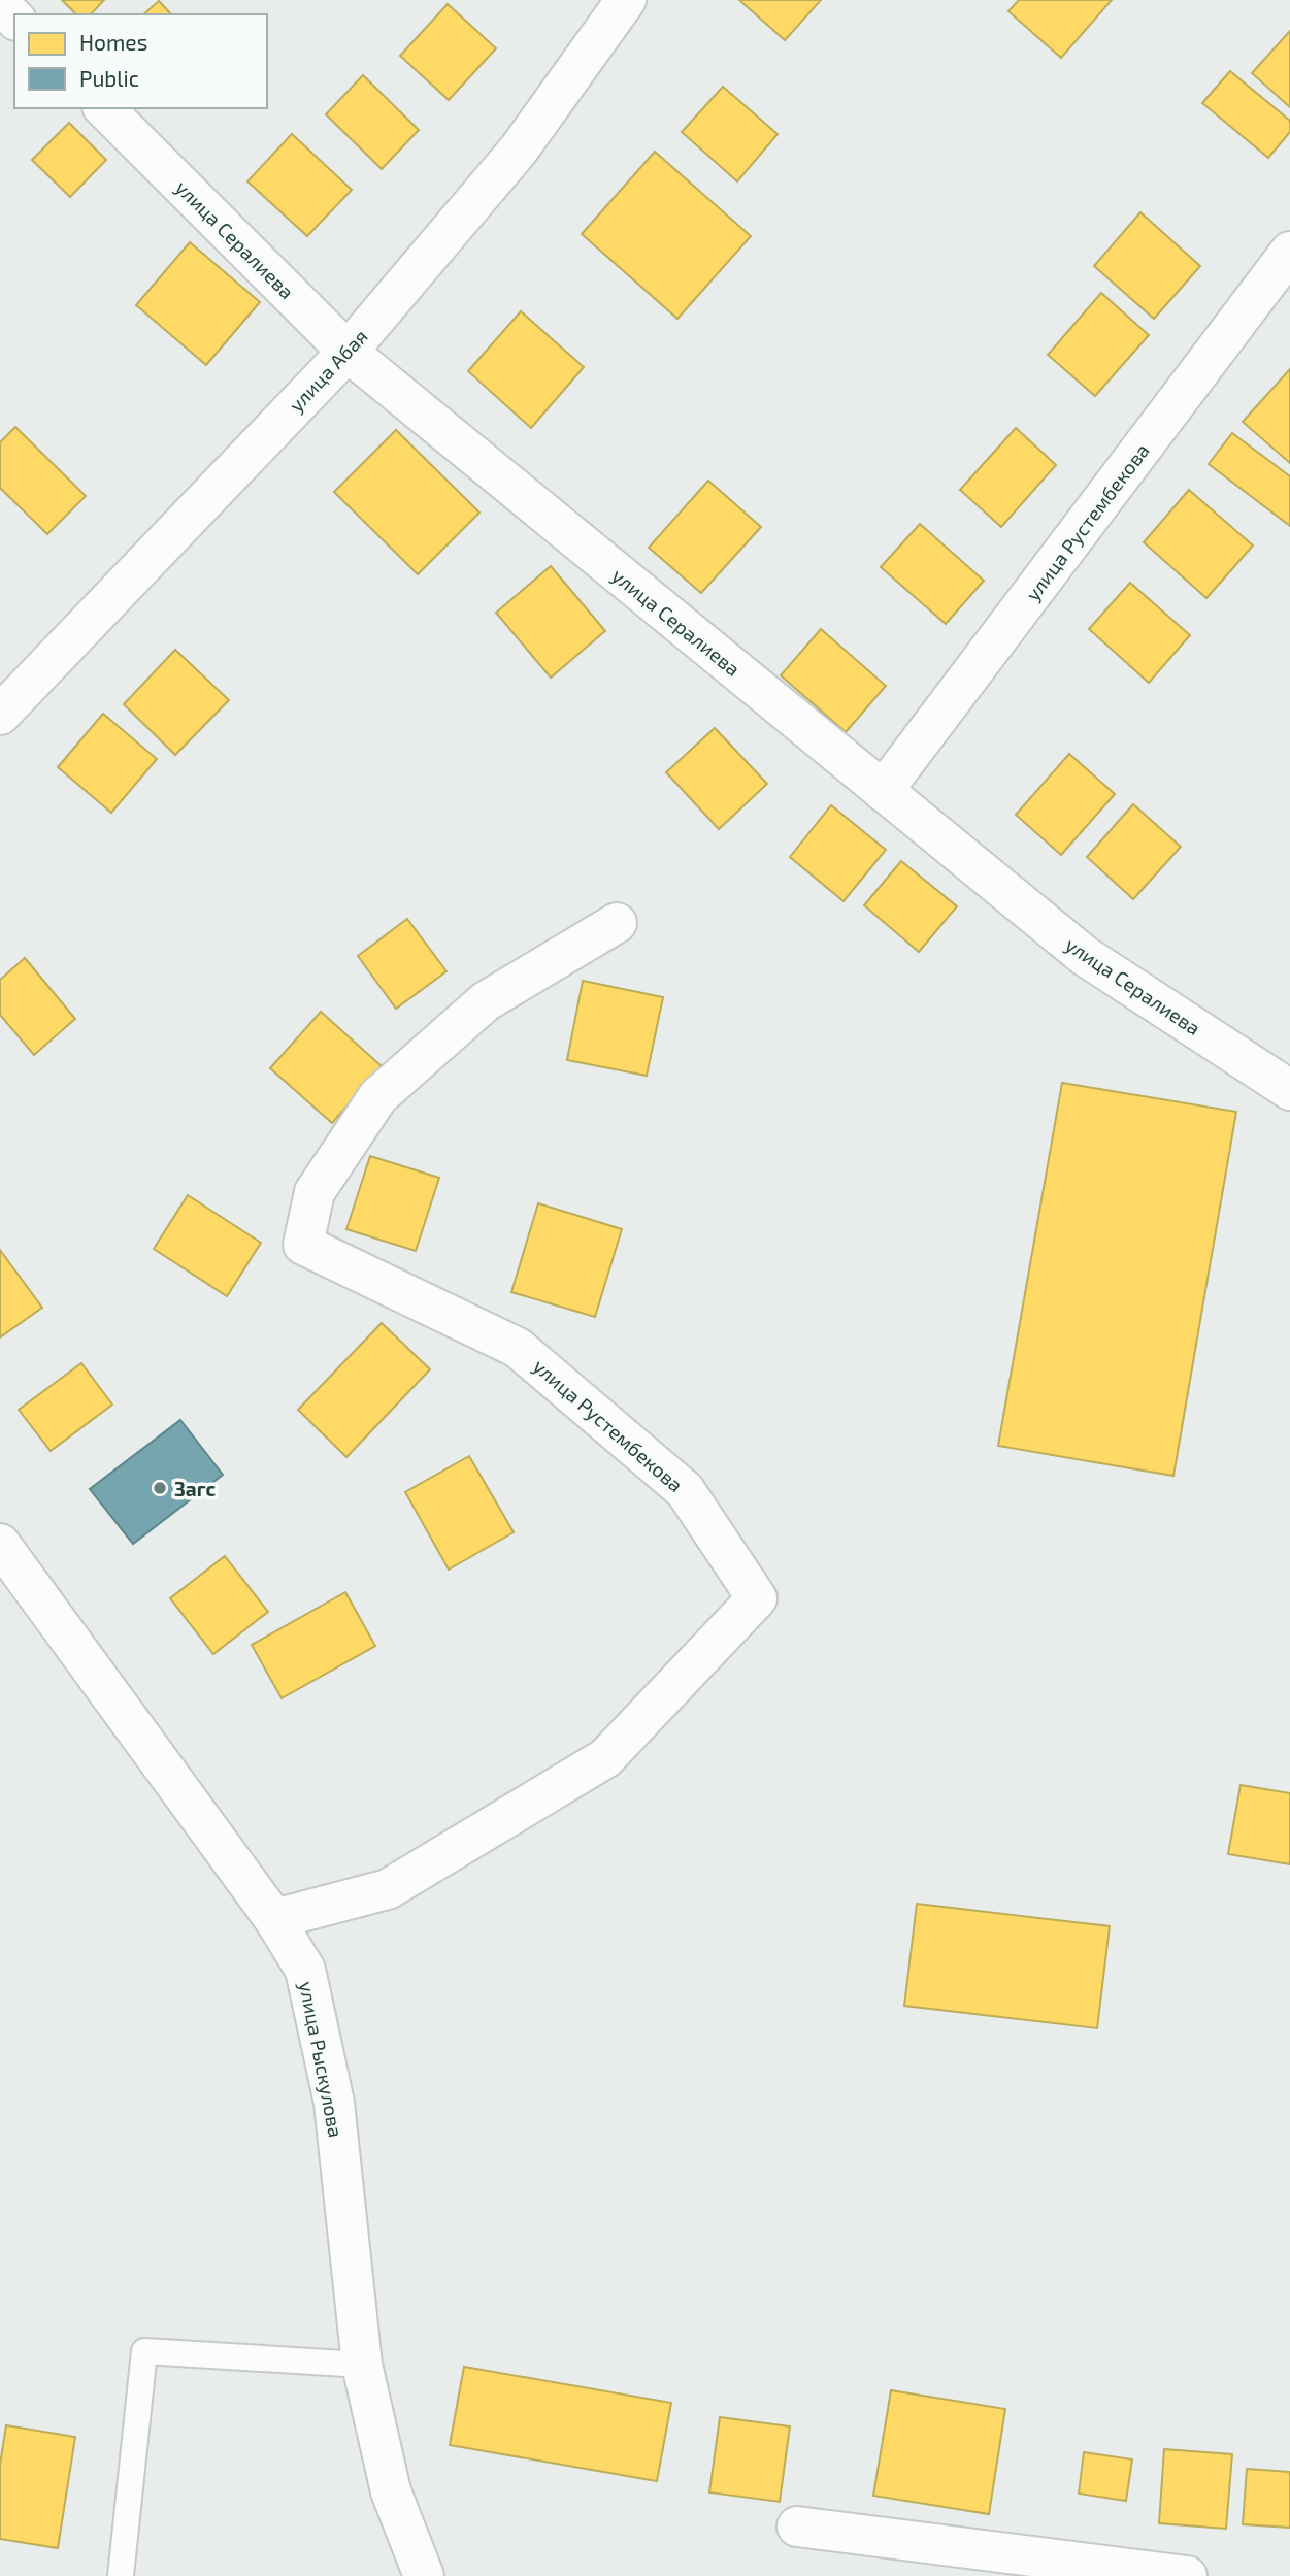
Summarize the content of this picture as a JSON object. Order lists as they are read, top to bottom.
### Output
{
  "streets": {
    "street": [
      "улица Сералиева",
      "улица Абая",
      "улица Рустембекова",
      "улица Рыскулова"
    ]
  },
  "crossings": [
    ["улица Сералиева", "улица Абая"],
    ["улица Сералиева", "улица Рустембекова"],
    ["улица Рустембекова", "улица Рыскулова"]
  ],
  "places": ["Загс"],
  "legend": ["Homes", "Public"]
}
